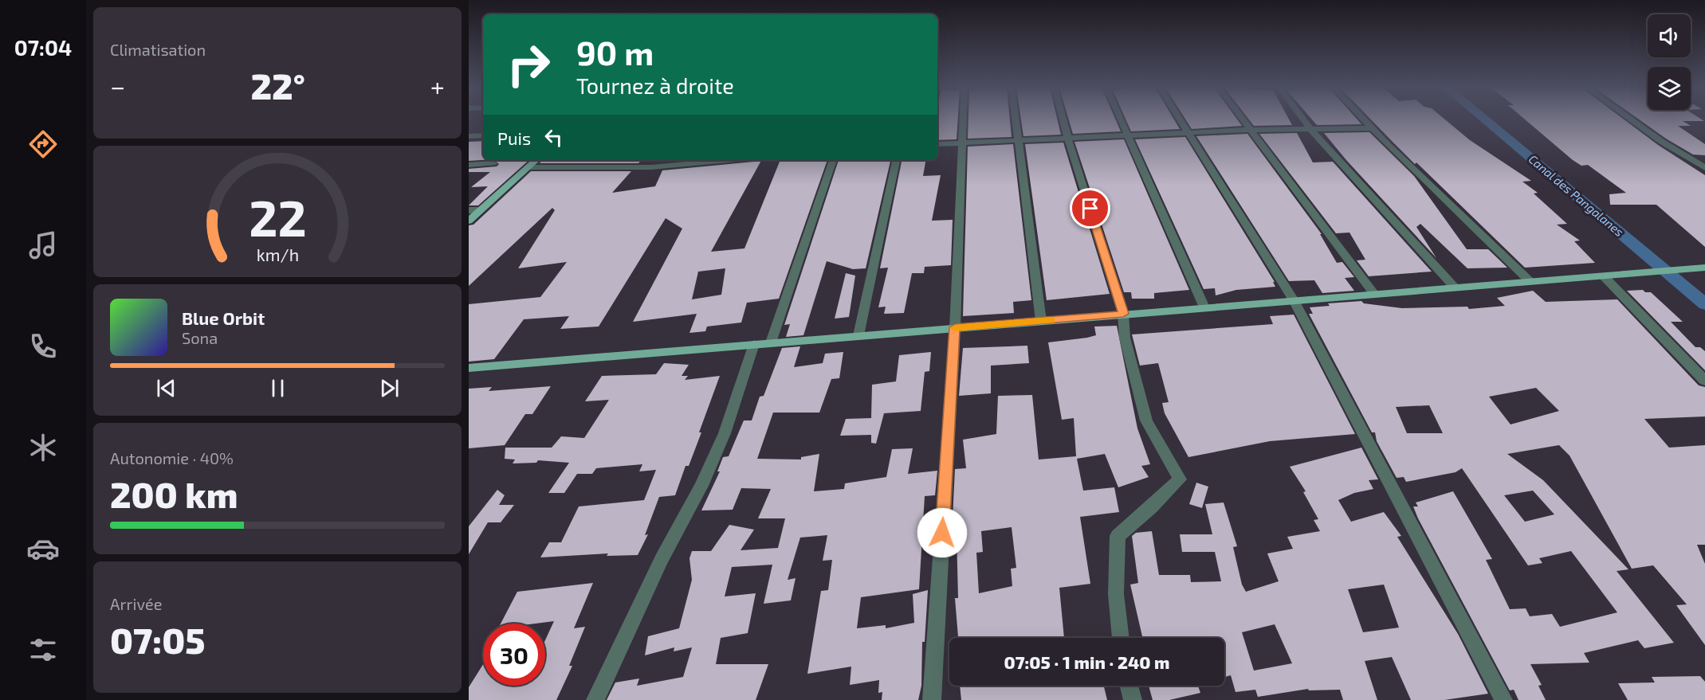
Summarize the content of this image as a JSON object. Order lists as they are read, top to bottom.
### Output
{
  "water": ["Canal des Pangalanes"],
  "page": {
    "tabs": "07:04",
    "tile": [
      "Climatisation",
      ["Autonomie · 40%", "200 km"],
      ["Arrivée", "07:05"]
    ],
    "turn": ["90 m", "Tournez à droite"],
    "heat": ["−", "22°", "+"],
    "then": "Puis",
    "song": ["Blue Orbit", "Sona"],
    "limit": "30",
    "trip": "07:05 · 1 min · 240 m",
    "gauge": ["22", "km/h"]
  }
}
